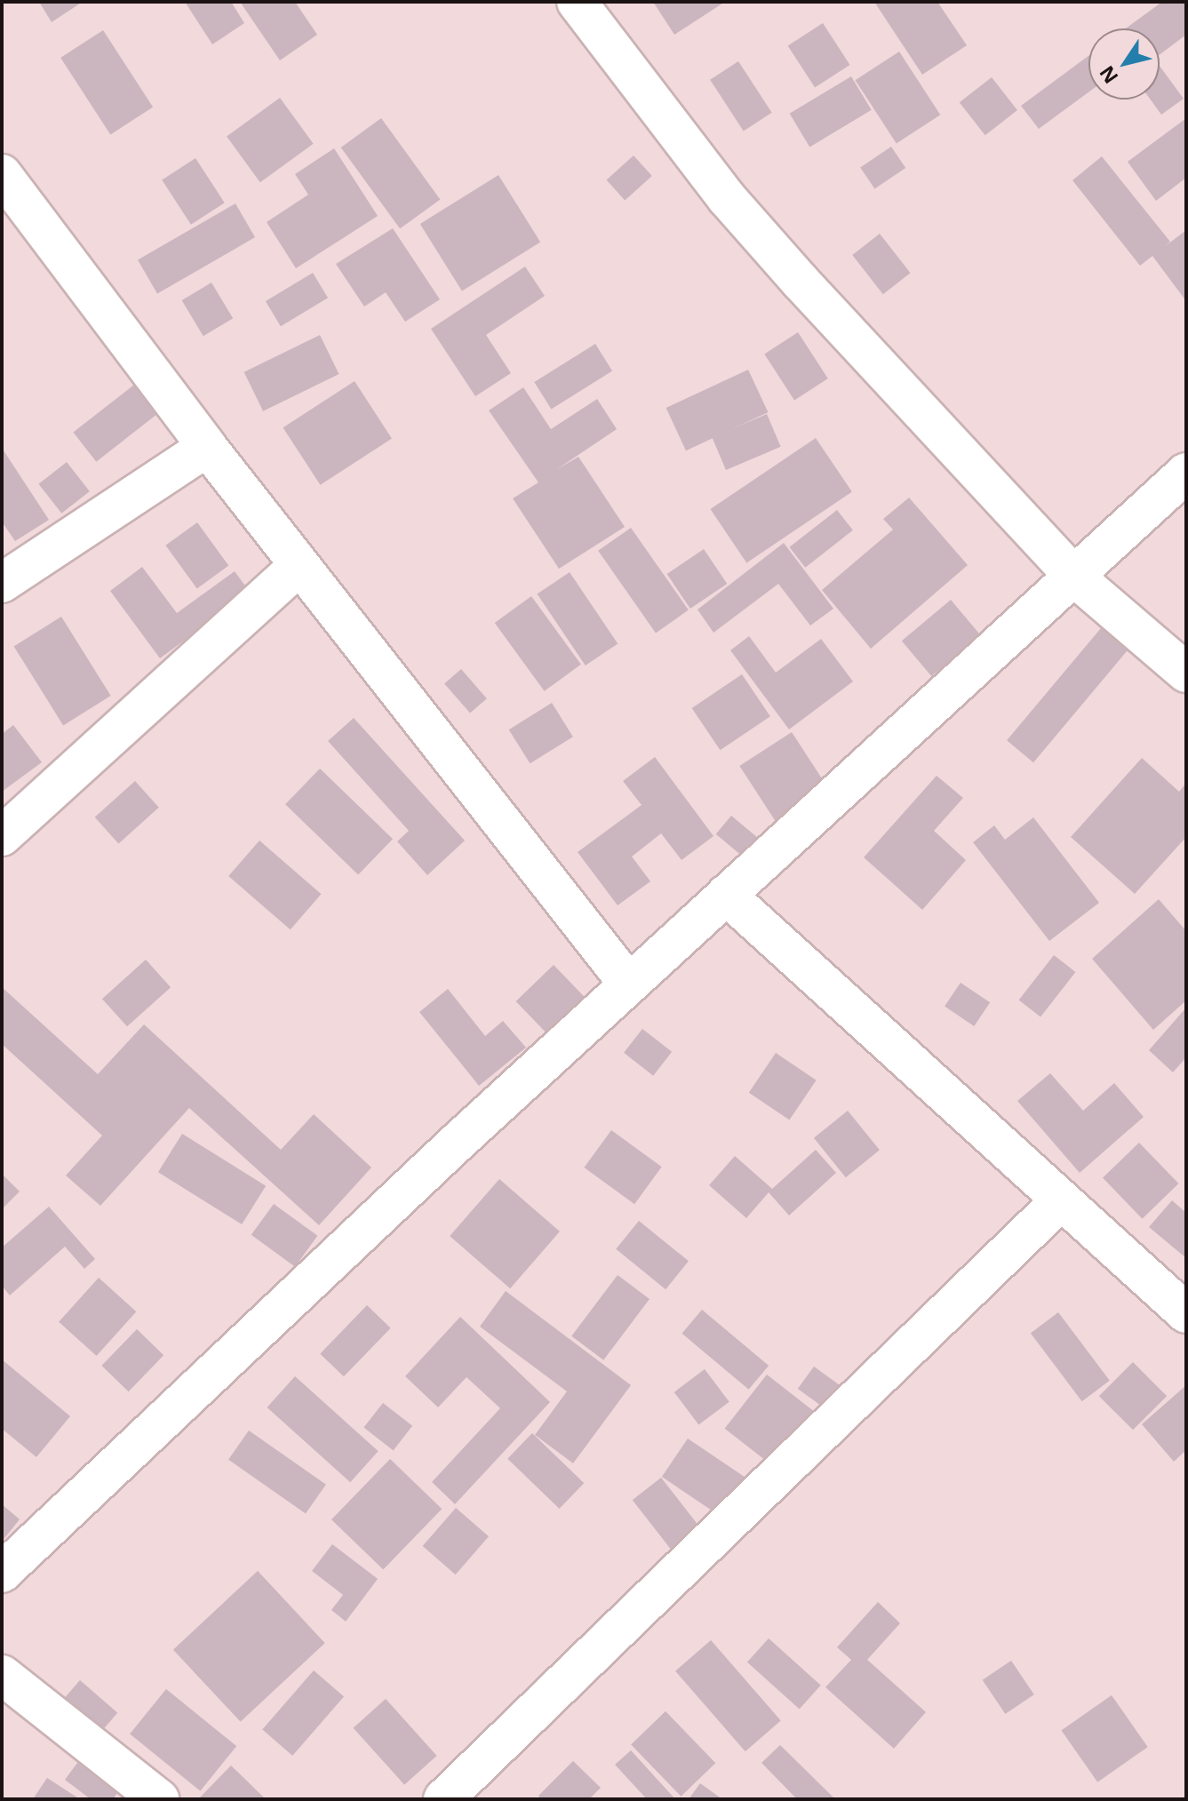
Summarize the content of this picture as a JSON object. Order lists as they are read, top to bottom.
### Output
{
  "north": "bottom left"
}
